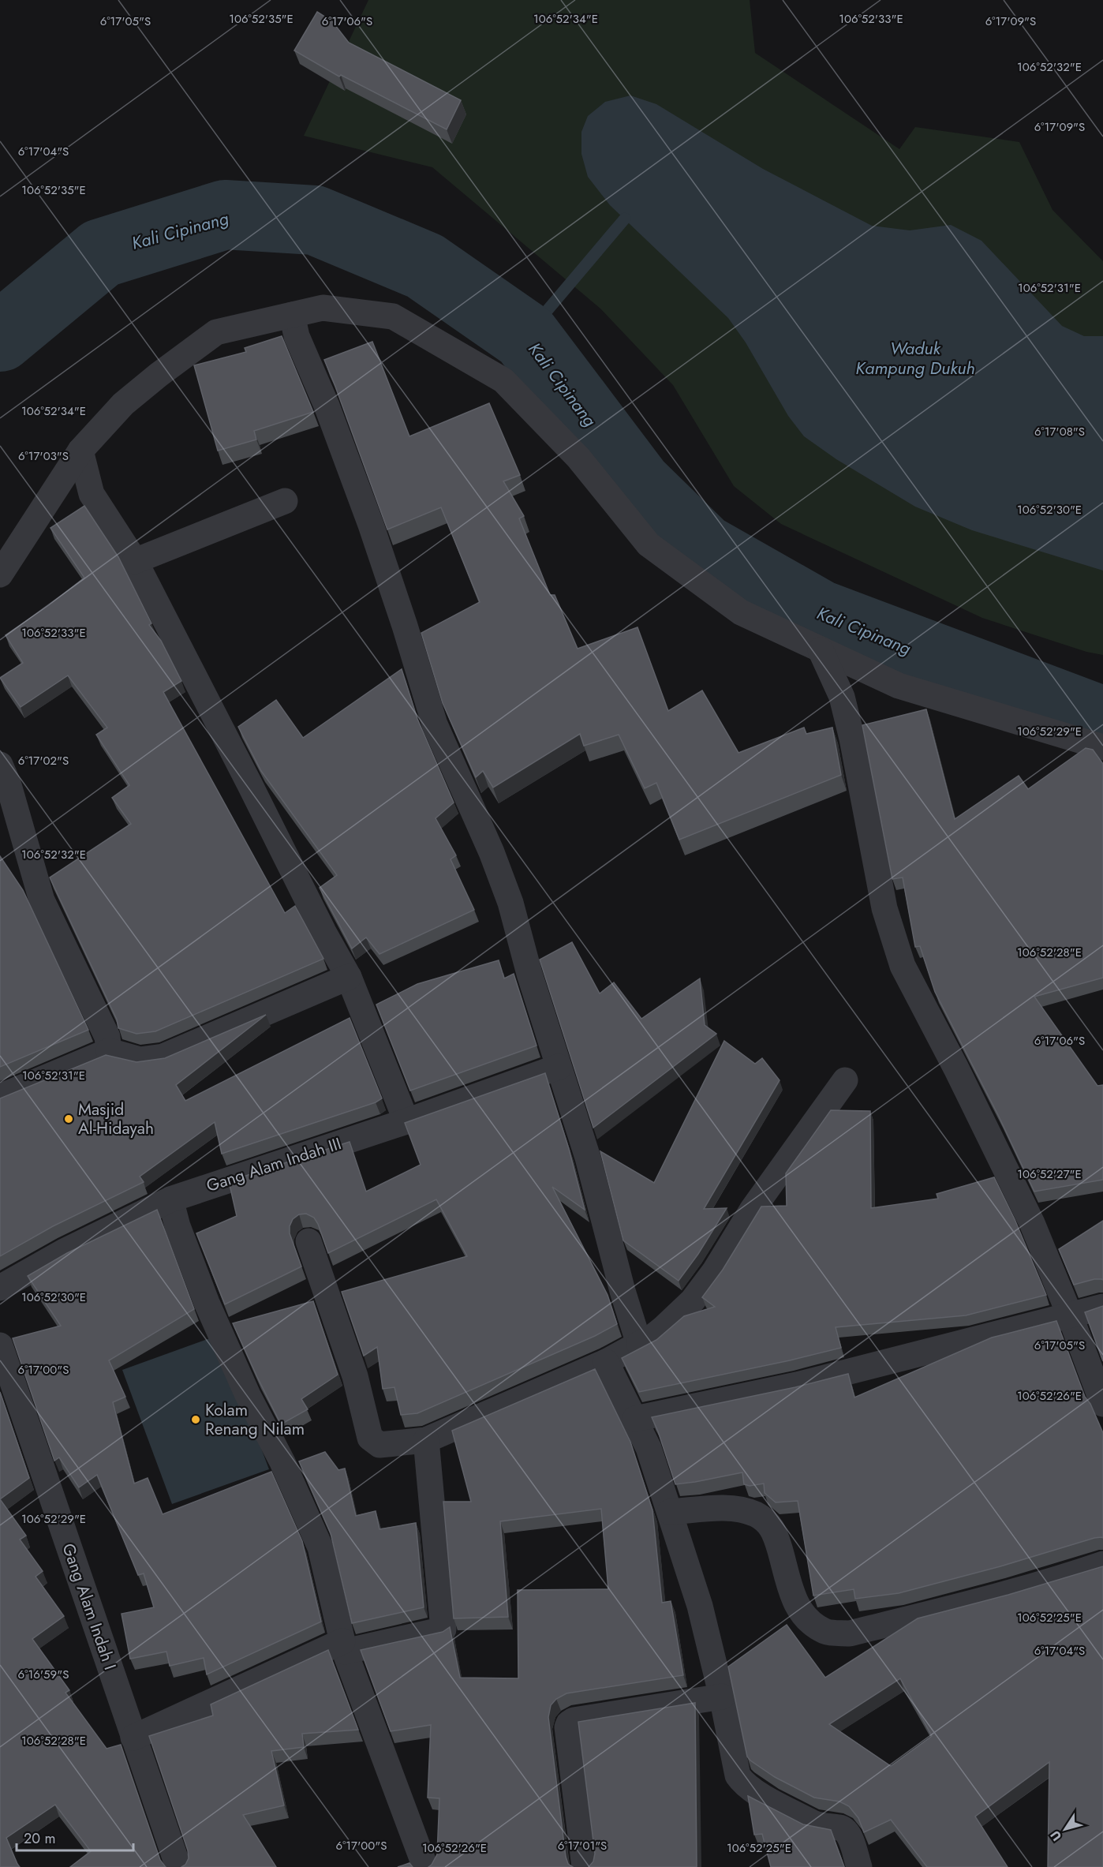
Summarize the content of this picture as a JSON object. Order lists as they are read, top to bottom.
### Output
{
  "streets": {
    "street": ["Gang Alam Indah III", "Gang Alam Indah I"]
  },
  "water": ["Kali Cipinang", "Waduk Kampung Dukuh"],
  "places": ["Masjid Al-Hidayah", "Kolam Renang Nilam"],
  "scale_bar": "20 m",
  "north": "bottom left",
  "coordinates": [
    "106°52'33\"E",
    "106°52'35\"E",
    "106°52'34\"E",
    "6°17'05\"S",
    "6°17'06\"S",
    "6°17'09\"S",
    "106°52'32\"E",
    "6°17'04\"S",
    "106°52'31\"E",
    "6°17'08\"S",
    "6°17'03\"S",
    "106°52'30\"E",
    "106°52'29\"E",
    "6°17'02\"S",
    "106°52'28\"E",
    "106°52'27\"E",
    "6°17'00\"S",
    "106°52'26\"E",
    "106°52'25\"E",
    "6°16'59\"S",
    "6°17'01\"S"
  ]
}
